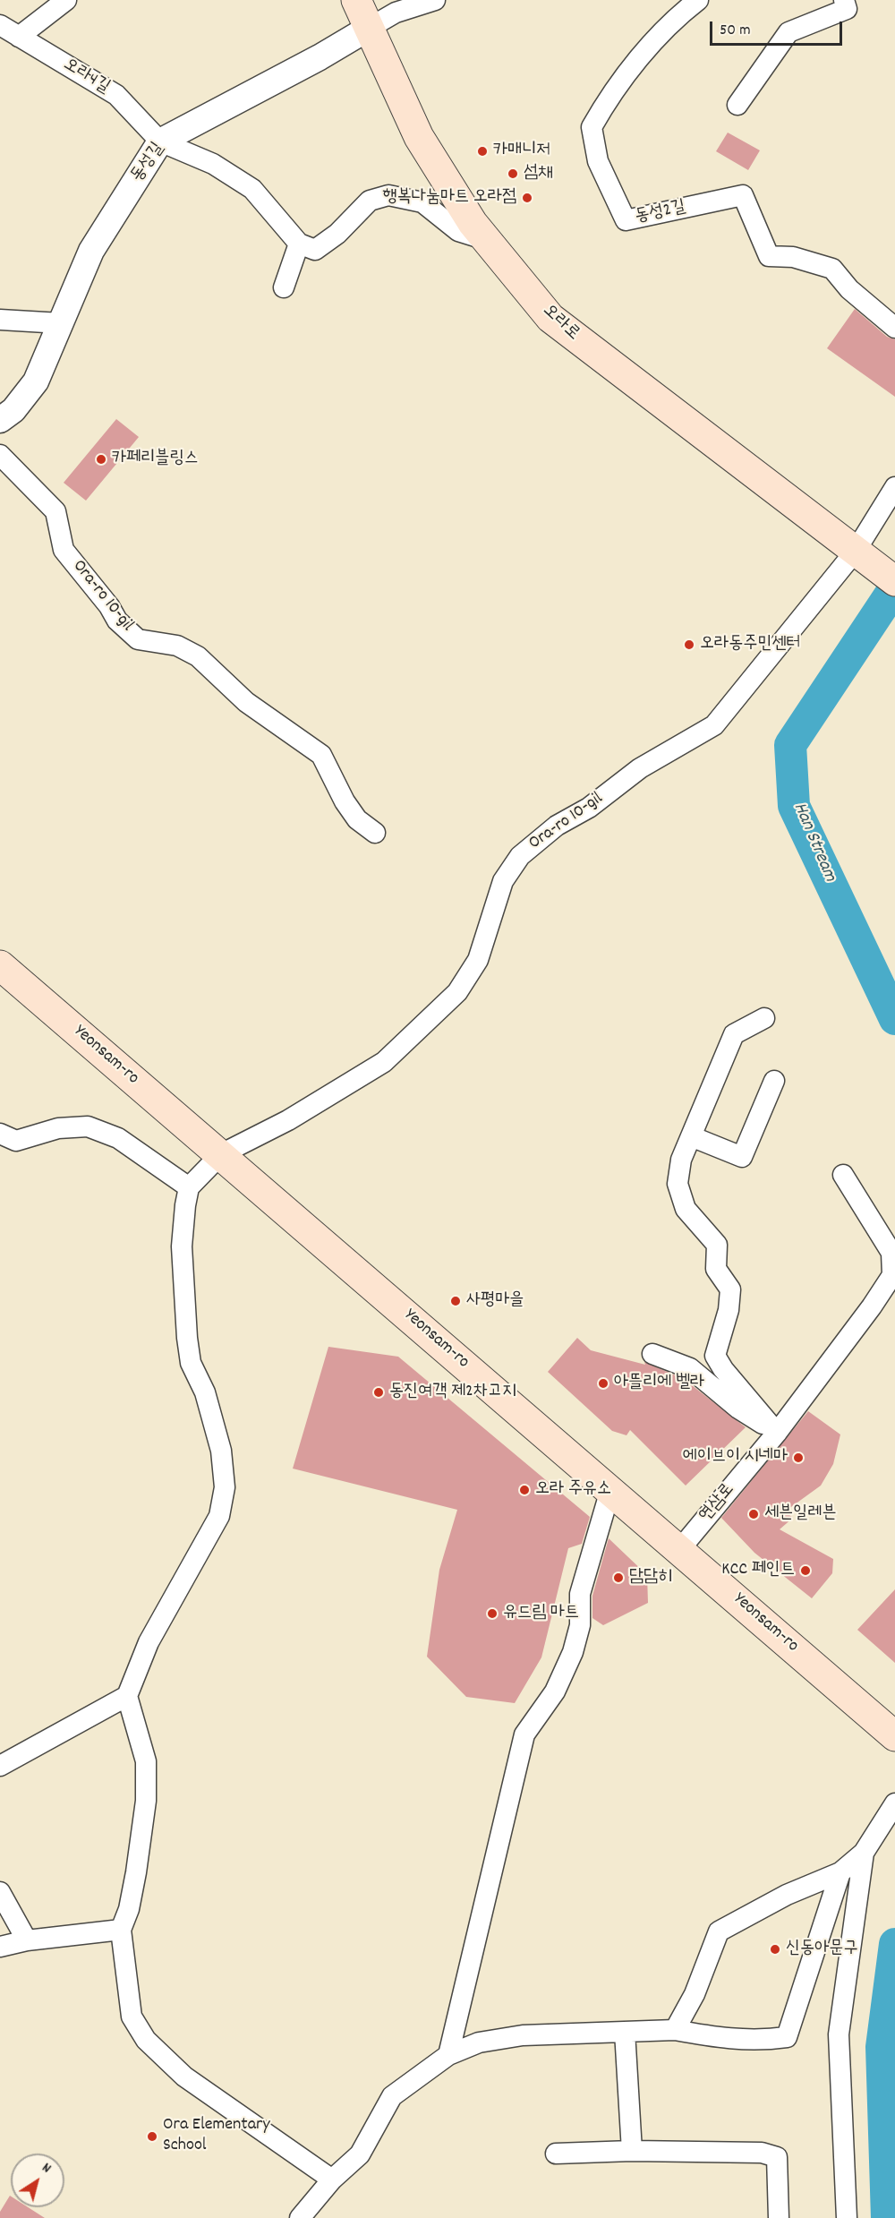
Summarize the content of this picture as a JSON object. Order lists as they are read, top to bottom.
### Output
{
  "streets": {
    "main road": ["오라로", "Yeonsam-ro"],
    "street": [
      "오라4길",
      "동성길",
      "동성2길",
      "Ora-ro 10-gil",
      "연삼로"
    ]
  },
  "crossings": [
    ["오라4길", "동성길"],
    ["동성길", "오라로"],
    ["오라로", "Ora-ro 10-gil"],
    ["Ora-ro 10-gil", "Yeonsam-ro"],
    ["Yeonsam-ro", "연삼로"]
  ],
  "water": ["Han Stream"],
  "places": [
    "카매니저",
    "섬채",
    "행복나눔마트 오라점",
    "카페리블링스",
    "오라동주민센터",
    "사평마을",
    "아뜰리에 벨라",
    "동진여객 제2차고지",
    "에이브이 시네마",
    "오라 주유소",
    "세븐일레븐",
    "KCC 페인트",
    "담담히",
    "유드림 마트",
    "신동아문구",
    "Ora Elementary School"
  ],
  "scale_bar": "50 m",
  "north": "top right"
}
